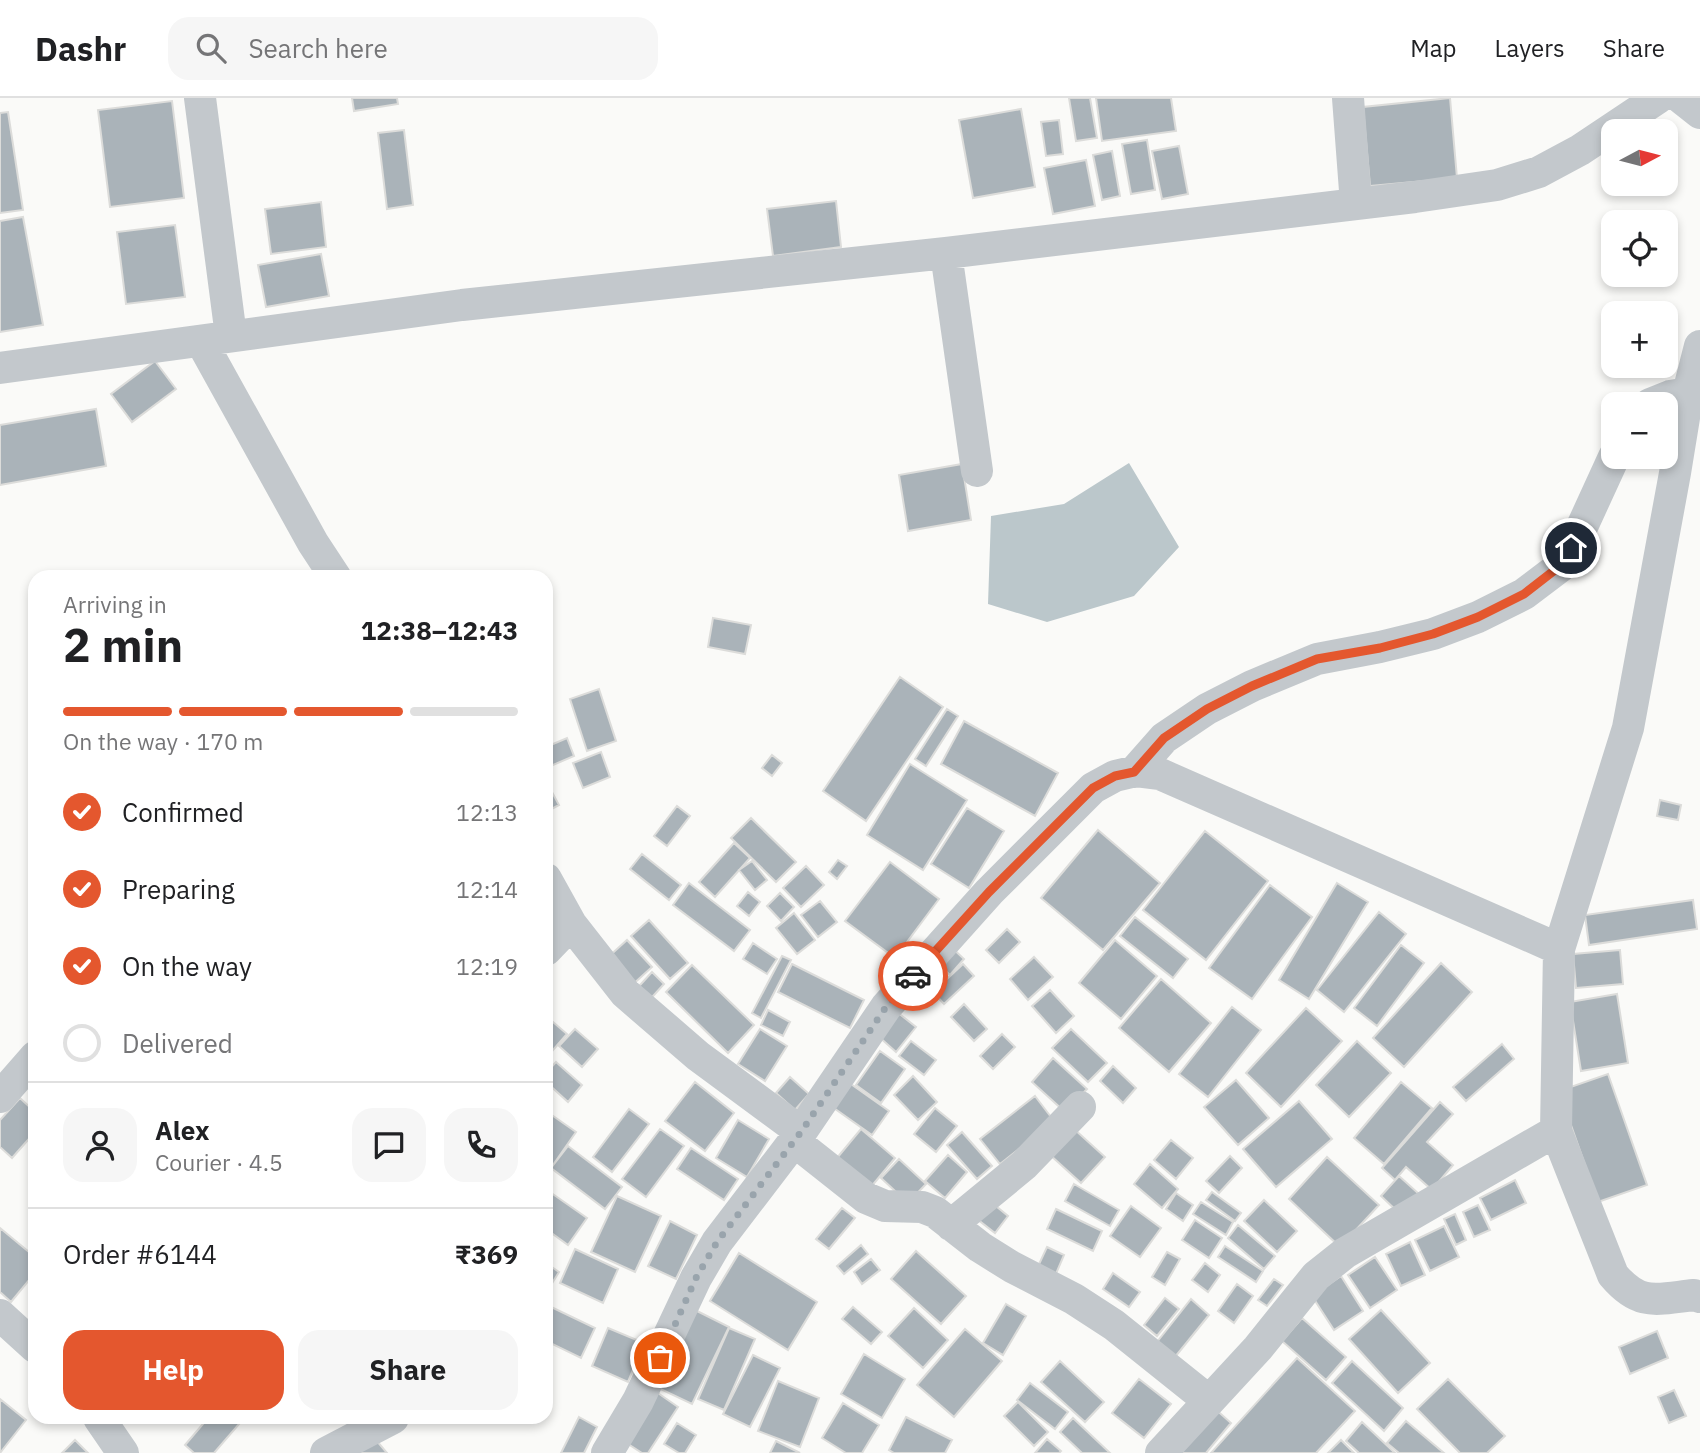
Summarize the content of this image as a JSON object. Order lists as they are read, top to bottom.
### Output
{
  "north": "right",
  "page": {
    "header": "Dashr",
    "search": "Search here",
    "nav": ["Map", "Layers", "Share"],
    "map_buttons": ["+", "−"],
    "heading": ["2 min", "Arriving in", "12:38–12:43"],
    "panel": [
      "Alex",
      "Courier · 4.5",
      "Order #6144",
      "₹369"
    ],
    "bar": "On the way · 170 m",
    "list": [
      ["Confirmed", "12:13"],
      ["Preparing", "12:14"],
      ["On the way", "12:19"],
      "Delivered"
    ],
    "buttons": ["Help", "Share"]
  }
}
